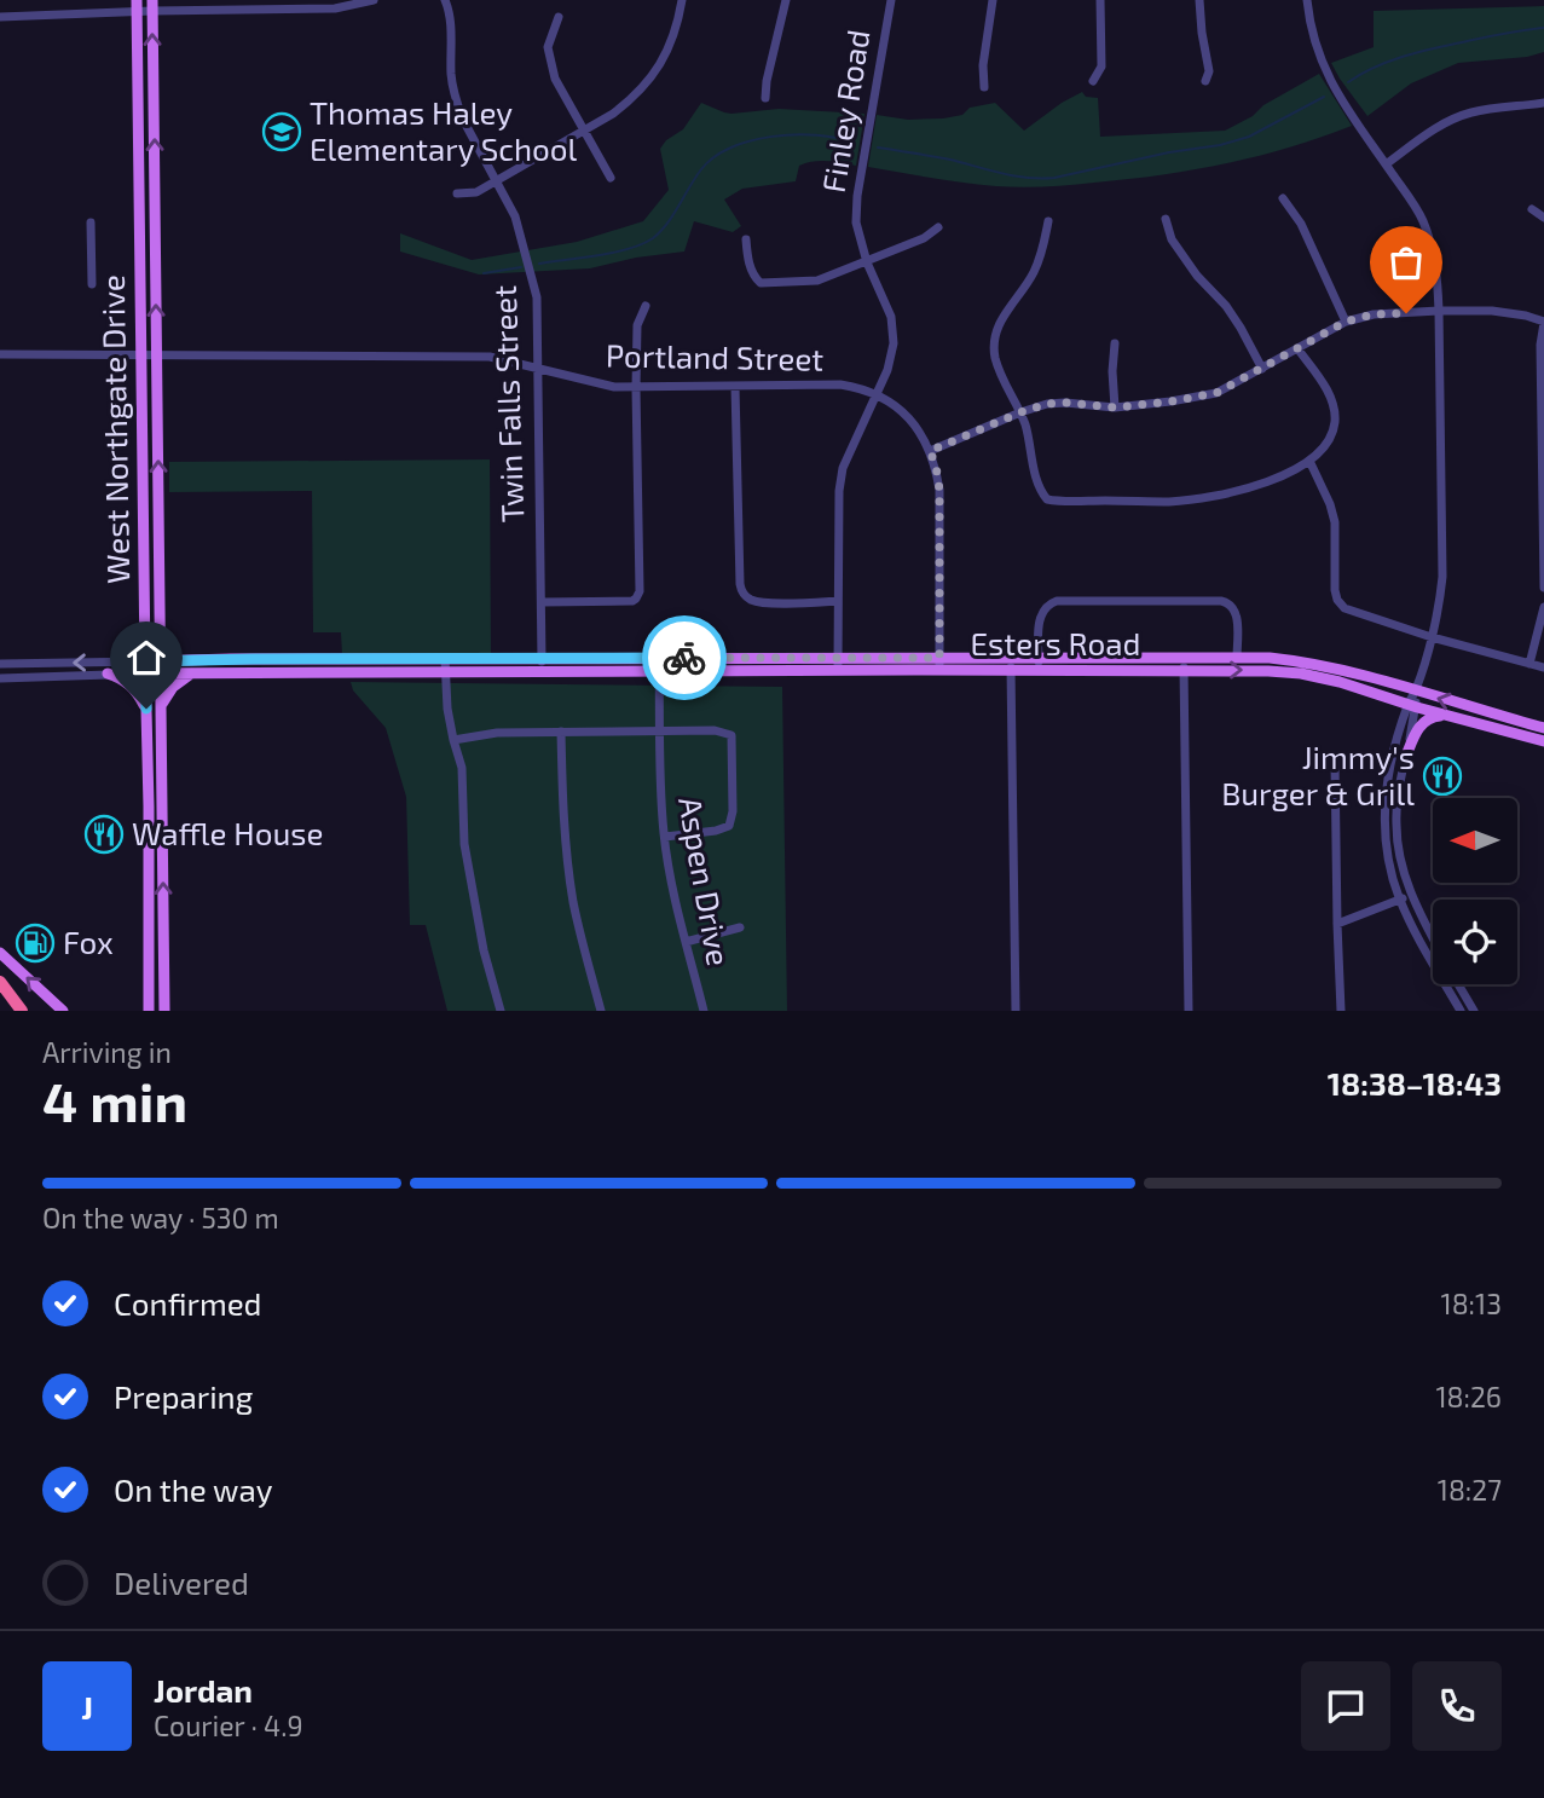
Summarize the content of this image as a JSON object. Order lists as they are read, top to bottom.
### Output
{
  "streets": {
    "main road": ["West Northgate Drive", "Esters Road"],
    "street": [
      "Finley Road",
      "Portland Street",
      "Twin Falls Street",
      "Aspen Drive"
    ]
  },
  "crossings": [
    ["Finley Road", "Portland Street"],
    ["Finley Road", "Esters Road"],
    ["Portland Street", "Twin Falls Street"],
    ["Portland Street", "West Northgate Drive"],
    ["Portland Street", "Esters Road"],
    ["Twin Falls Street", "Esters Road"],
    ["West Northgate Drive", "Esters Road"],
    ["Esters Road", "Aspen Drive"]
  ],
  "places": {
    "school or university": ["Thomas Haley Elementary School"],
    "restaurant": ["Jimmy's Burger & Grill", "Waffle House"],
    "fuel station": ["Fox"]
  },
  "north": "left",
  "page": {
    "heading": ["4 min", "Arriving in", "18:38–18:43"],
    "panel": ["Jordan", "Courier · 4.9"],
    "bar": "On the way · 530 m",
    "list": [
      ["Confirmed", "18:13"],
      ["Preparing", "18:26"],
      ["On the way", "18:27"],
      "Delivered"
    ],
    "round": "J"
  }
}
